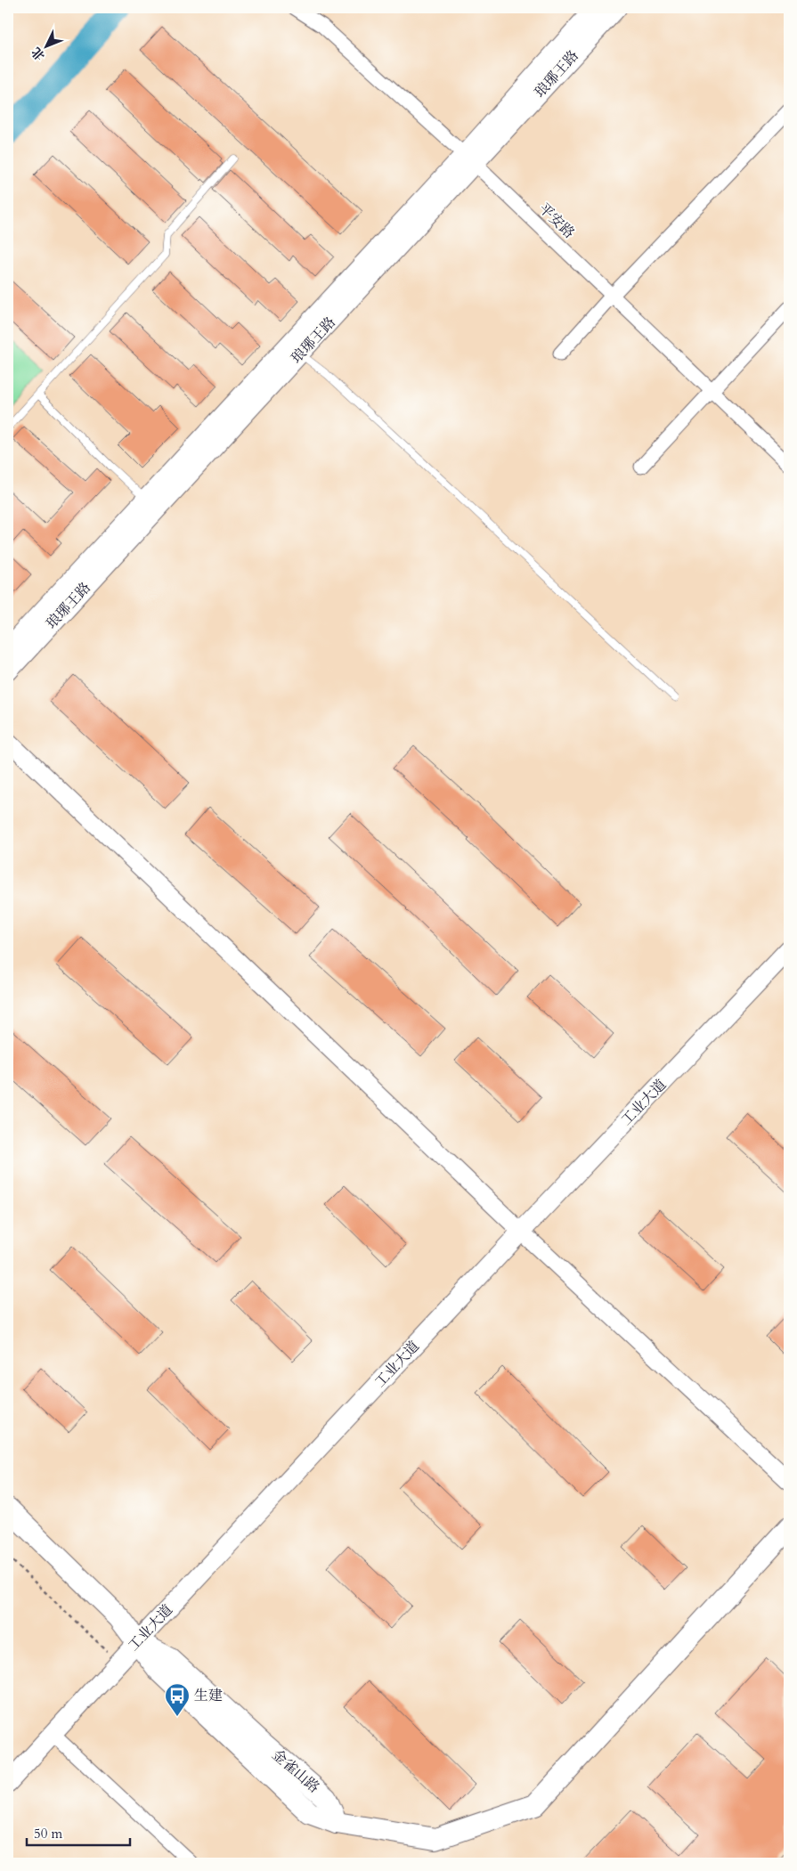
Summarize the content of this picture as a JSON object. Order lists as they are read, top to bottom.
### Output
{
  "streets": {
    "main road": ["琅琊王路", "工业大道", "金雀山路"],
    "street": ["平安路"]
  },
  "crossings": [
    ["琅琊王路", "平安路"],
    ["工业大道", "金雀山路"]
  ],
  "places": {
    "bus stop": ["生建"]
  },
  "scale_bar": "50 m",
  "north": "bottom left"
}
